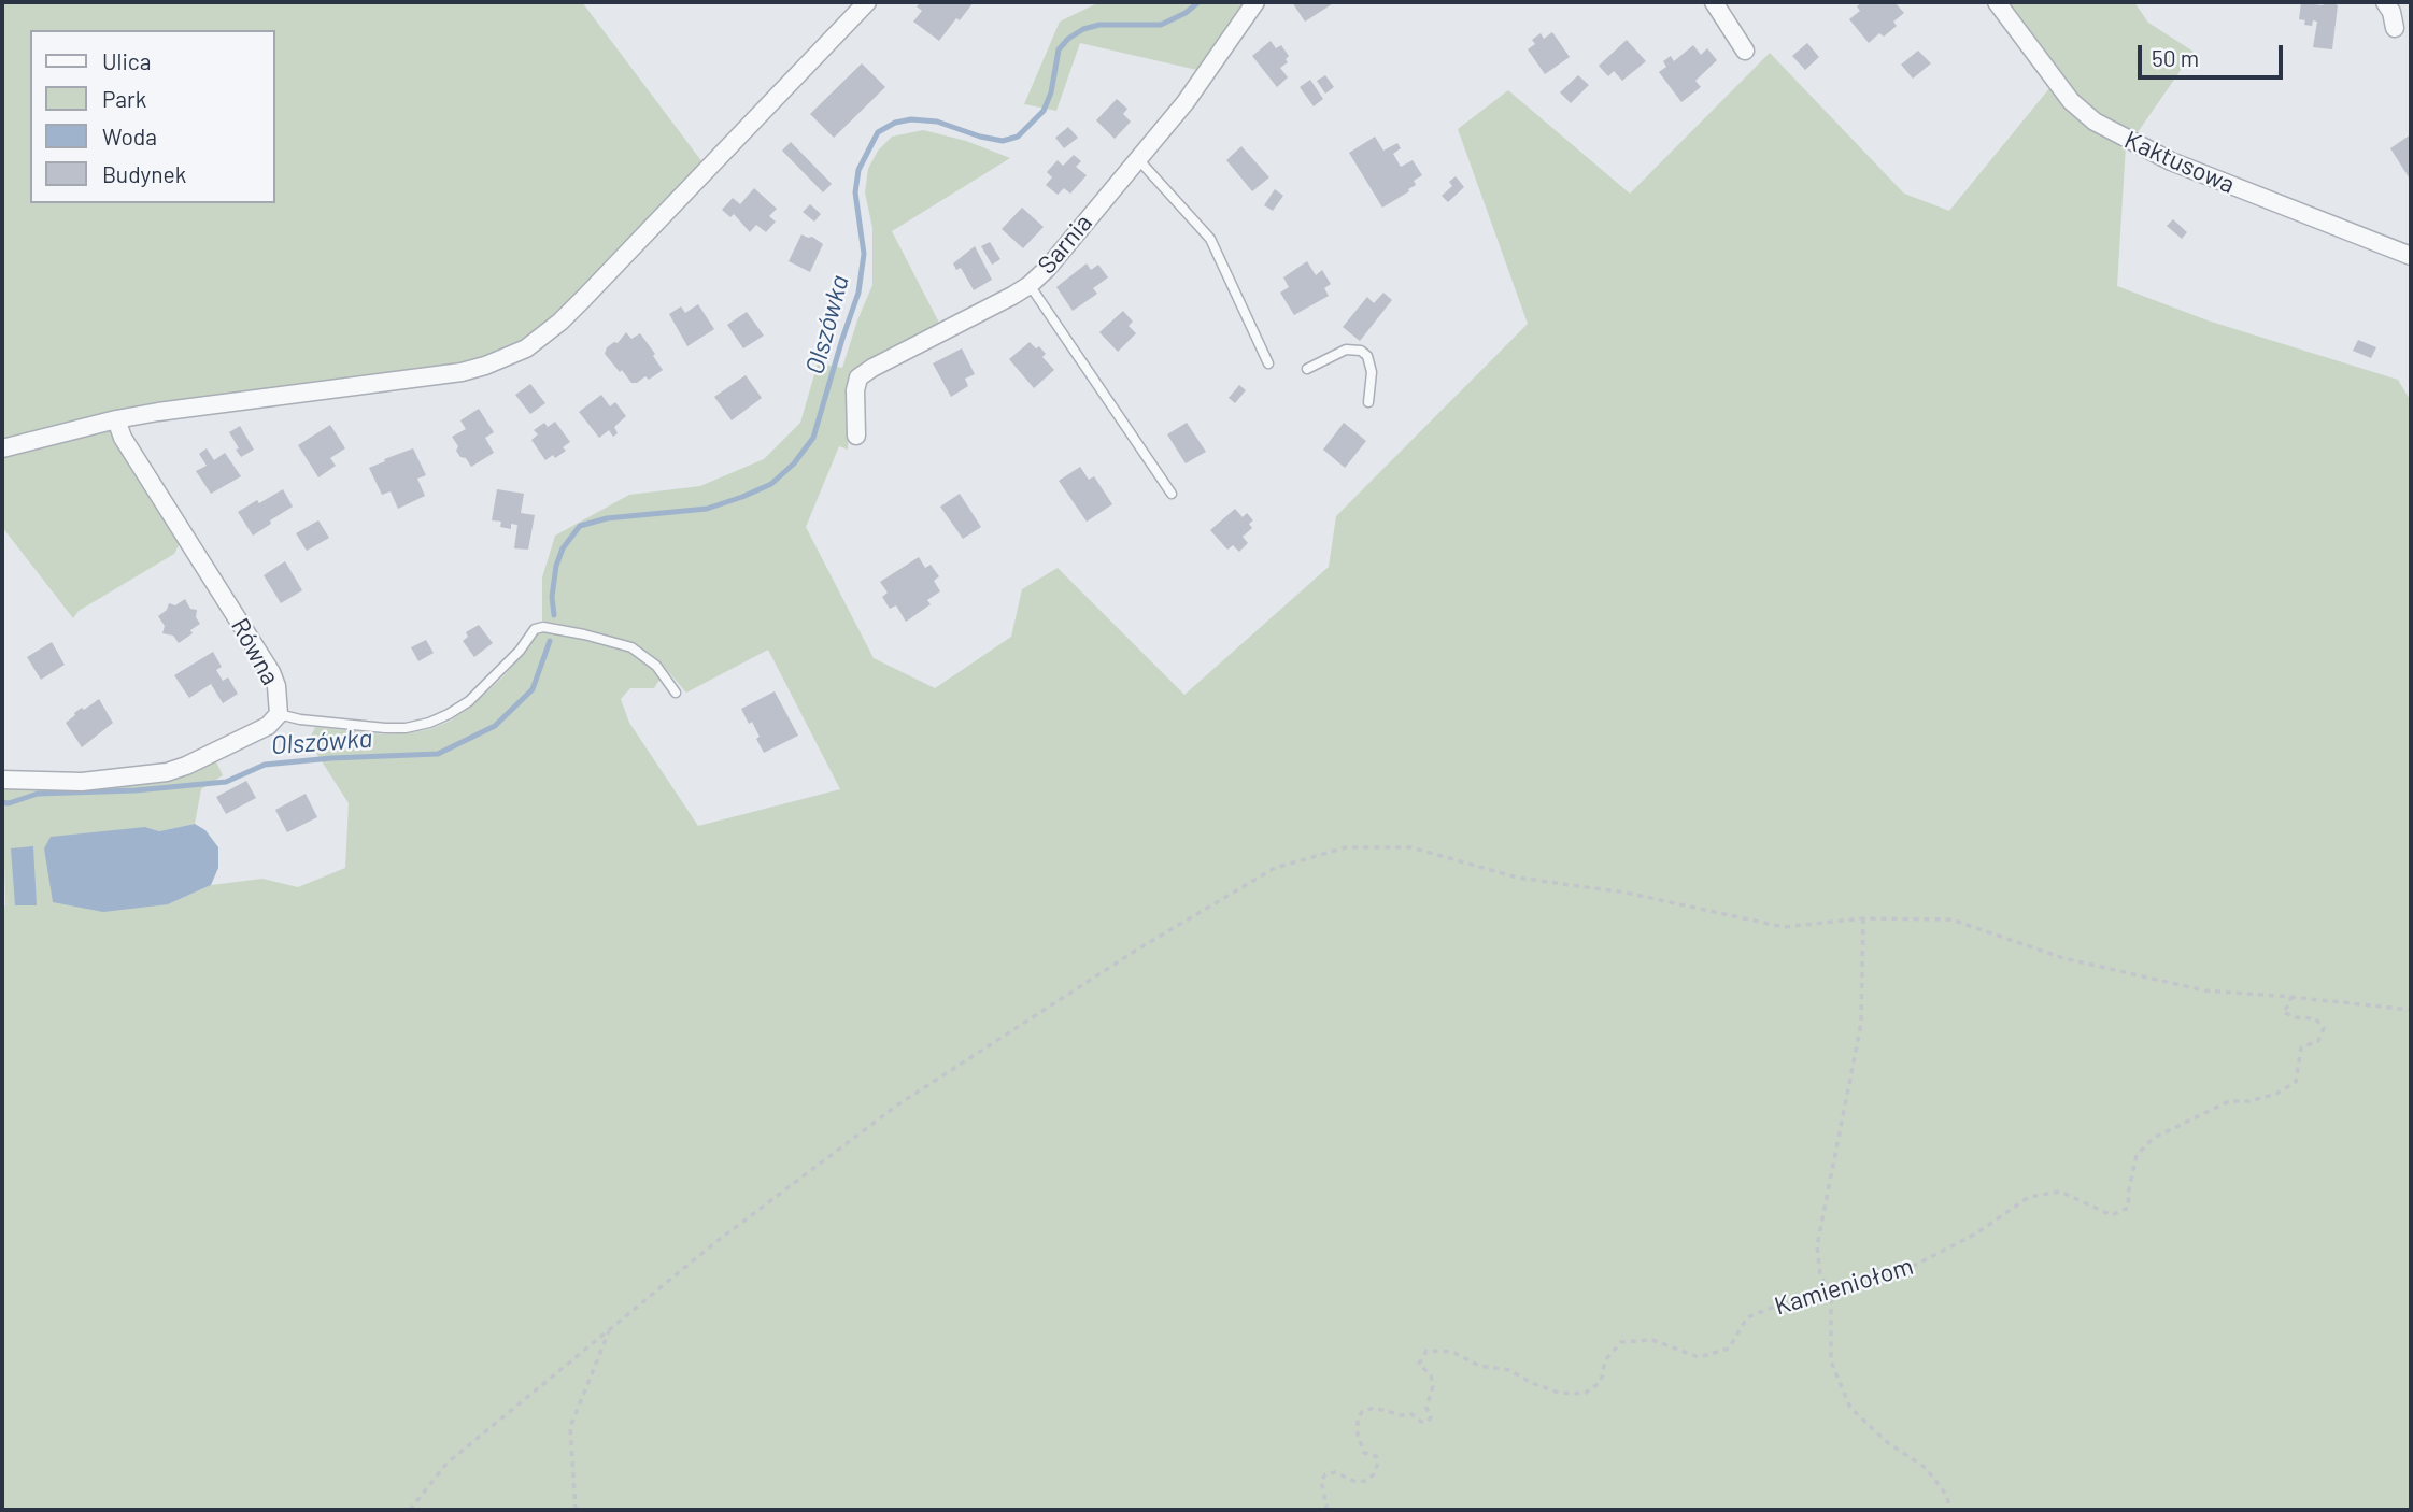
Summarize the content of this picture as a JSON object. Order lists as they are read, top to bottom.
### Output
{
  "streets": {
    "street": ["Kaktusowa", "Sarnia", "Równa"],
    "path": ["Kamieniołom"]
  },
  "water": ["Olszówka"],
  "legend": [
    "Ulica",
    "Park",
    "Woda",
    "Budynek"
  ],
  "scale_bar": "50 m"
}
